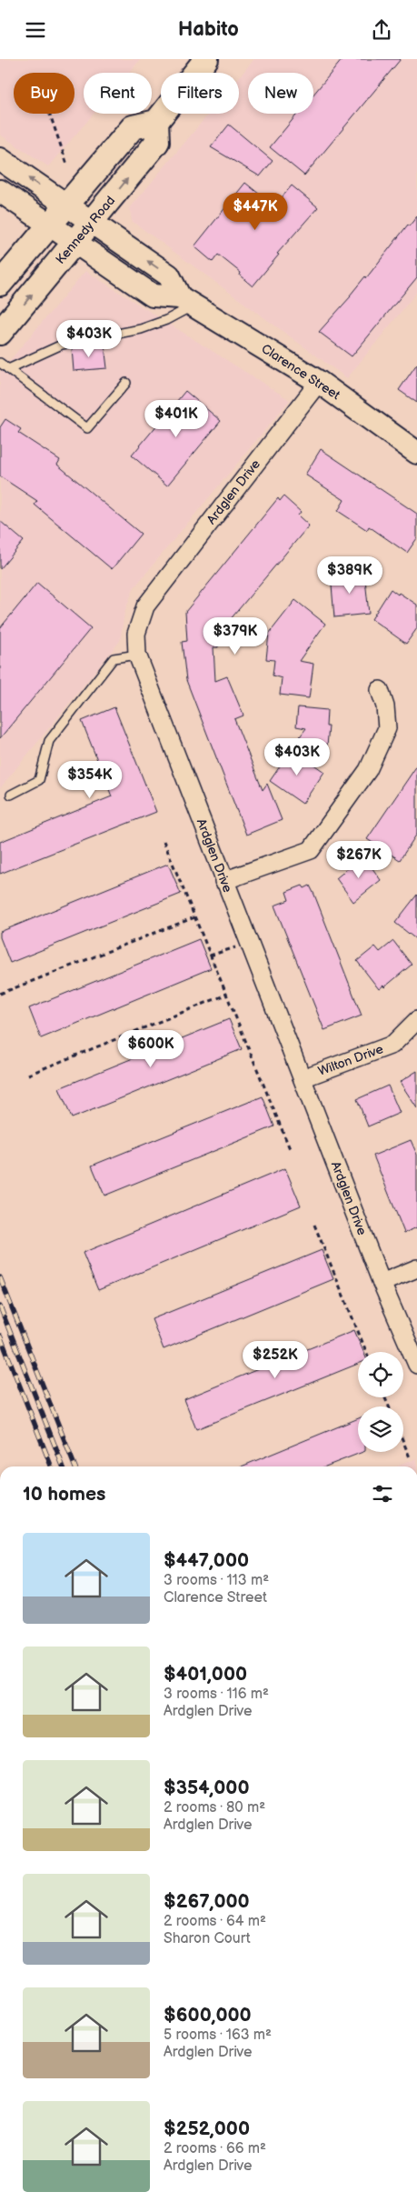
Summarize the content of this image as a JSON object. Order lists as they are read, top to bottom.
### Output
{
  "streets": {
    "main road": ["Kennedy Road"],
    "street": ["Clarence Street", "Ardglen Drive", "Wilton Drive"]
  },
  "crossings": [
    ["Kennedy Road", "Clarence Street"],
    ["Clarence Street", "Ardglen Drive"],
    ["Ardglen Drive", "Wilton Drive"]
  ],
  "page": {
    "header": "Habito",
    "chip": [
      "Buy",
      "Rent",
      "Filters",
      "New"
    ],
    "price": [
      "$447K",
      "$403K",
      "$401K",
      "$389K",
      "$379K",
      "$403K",
      "$354K",
      "$267K",
      "$600K",
      "$252K"
    ],
    "heading": "10 homes",
    "list": [
      {
        "name": "$447,000",
        "note": "3 rooms · 113 m² · Clarence Street"
      },
      {
        "name": "$401,000",
        "note": "3 rooms · 116 m² · Ardglen Drive"
      },
      {
        "name": "$354,000",
        "note": "2 rooms · 80 m² · Ardglen Drive"
      },
      {
        "name": "$267,000",
        "note": "2 rooms · 64 m² · Sharon Court"
      },
      {
        "name": "$600,000",
        "note": "5 rooms · 163 m² · Ardglen Drive"
      },
      {
        "name": "$252,000",
        "note": "2 rooms · 66 m² · Ardglen Drive"
      }
    ]
  }
}
